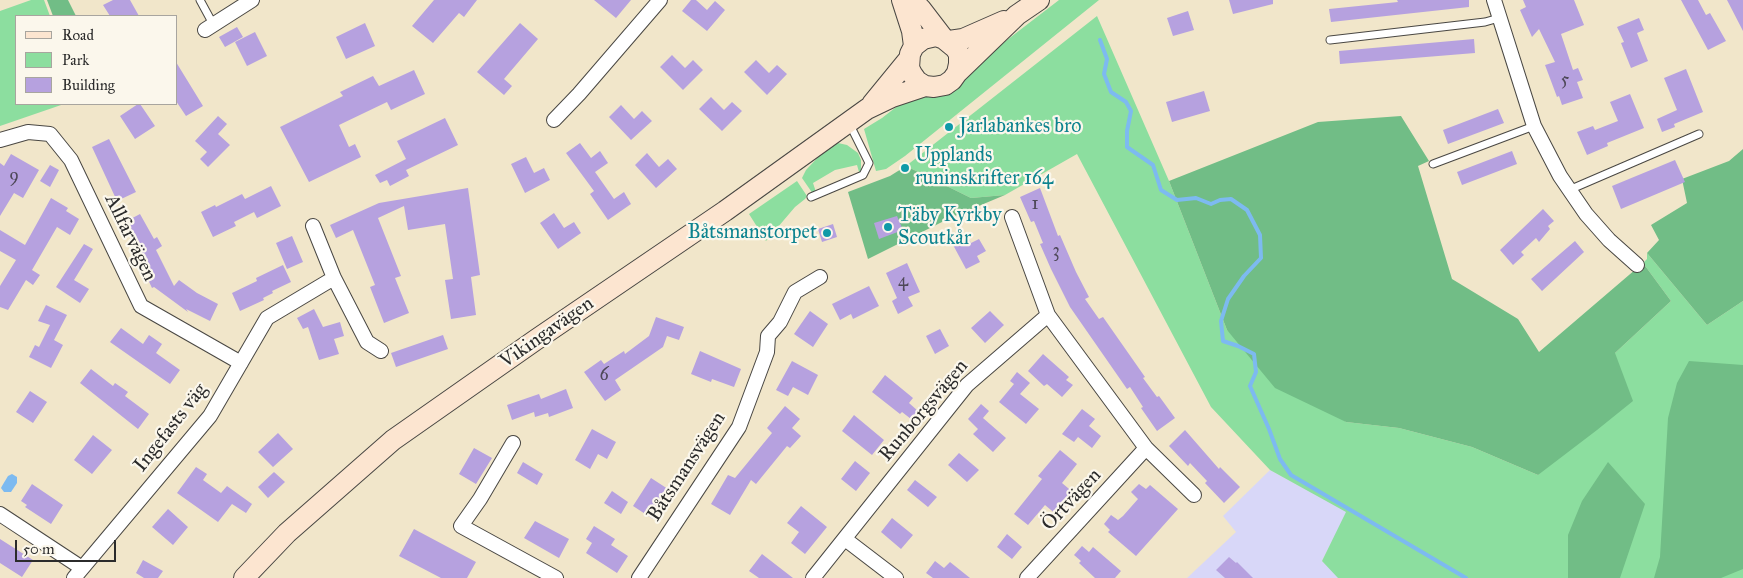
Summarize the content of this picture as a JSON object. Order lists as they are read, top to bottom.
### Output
{
  "streets": {
    "main road": ["Vikingavägen"],
    "street": [
      "Allfarvägen",
      "Runborgsvägen",
      "Ingefasts väg",
      "Båtsmansvägen",
      "Örtvägen"
    ]
  },
  "crossings": [
    ["Allfarvägen", "Ingefasts väg"]
  ],
  "places": [
    "Jarlabankes bro",
    "Upplands runinskrifter 164",
    "Täby Kyrkby Scoutkår",
    "Båtsmanstorpet"
  ],
  "house_numbers": [
    "5",
    "9",
    "1",
    "3",
    "4",
    "6"
  ],
  "legend": ["Road", "Park", "Building"],
  "scale_bar": "50 m"
}
